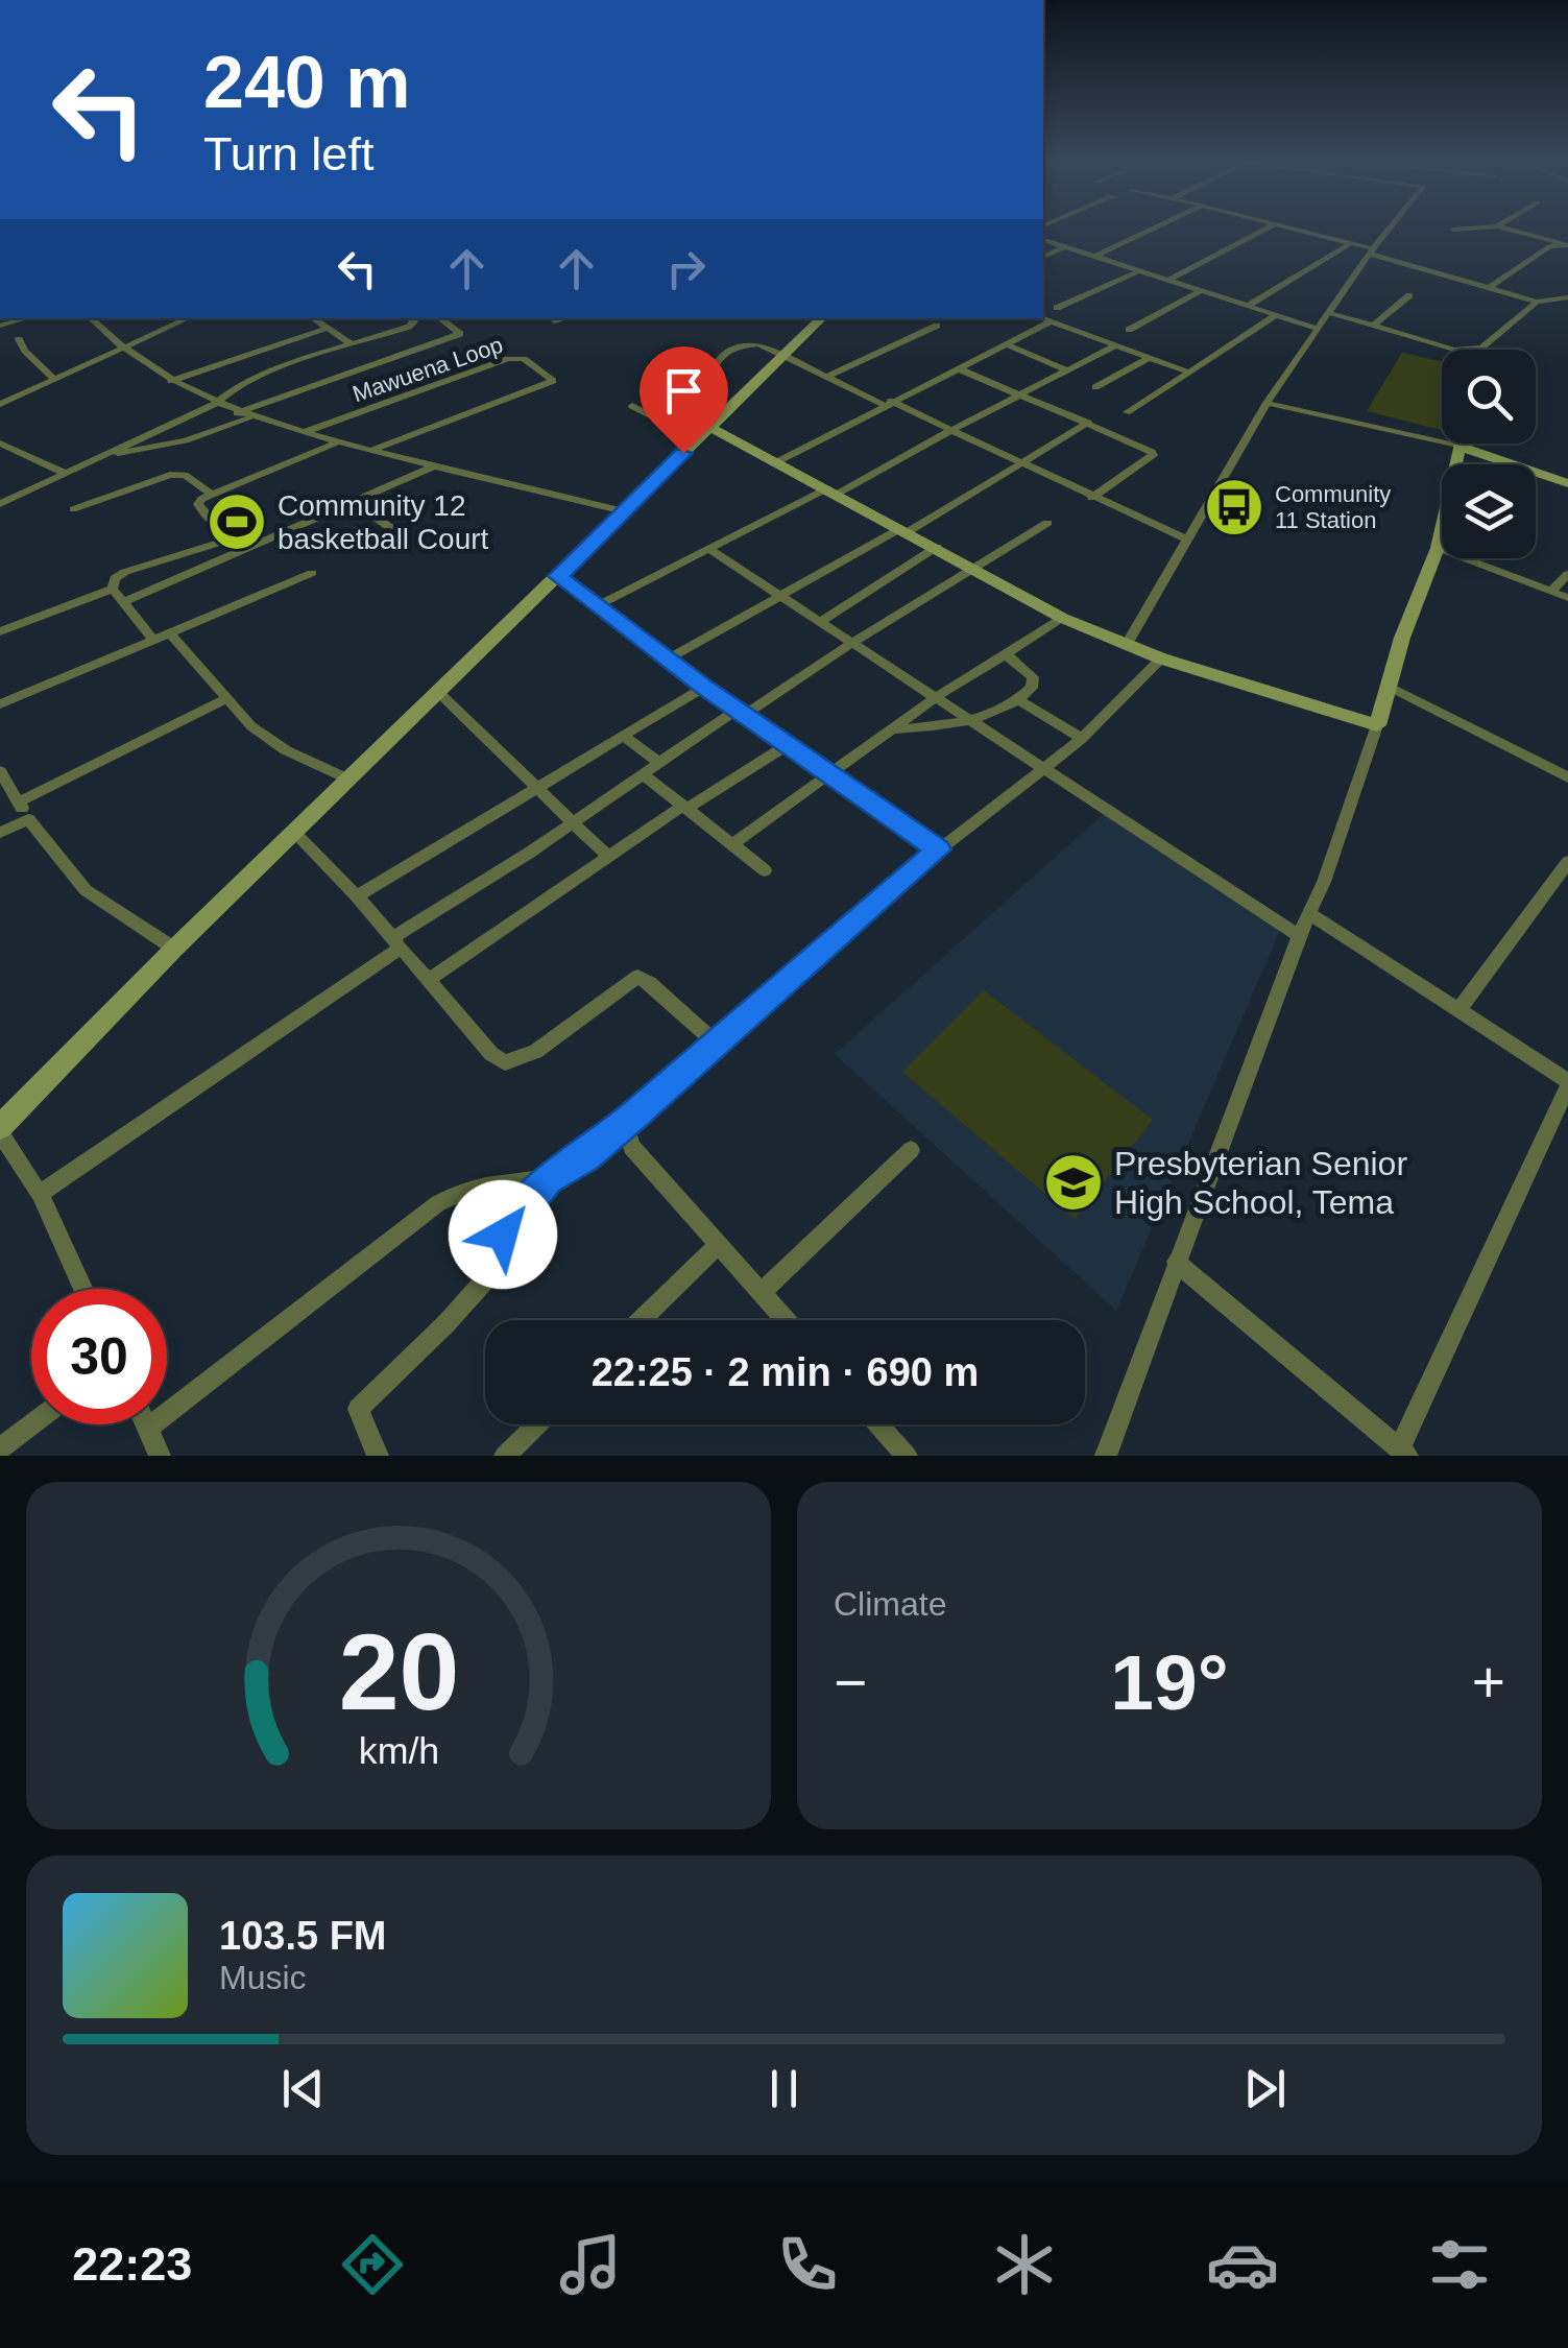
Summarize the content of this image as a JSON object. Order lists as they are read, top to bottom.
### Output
{
  "streets": {
    "street": ["Mawuena Loop"]
  },
  "places": {
    "bus stop": ["Community 11 Station"],
    "sports": ["Community 12 basketball Court"],
    "school or university": ["Presbyterian Senior High School, Tema"]
  },
  "page": {
    "turn": ["240 m", "Turn left"],
    "limit": "30",
    "trip": "22:25 · 2 min · 690 m",
    "tile": "Climate",
    "heat": ["−", "19°", "+"],
    "song": ["103.5 FM", "Music"],
    "tabs": "22:23",
    "gauge": ["20", "km/h"]
  }
}
